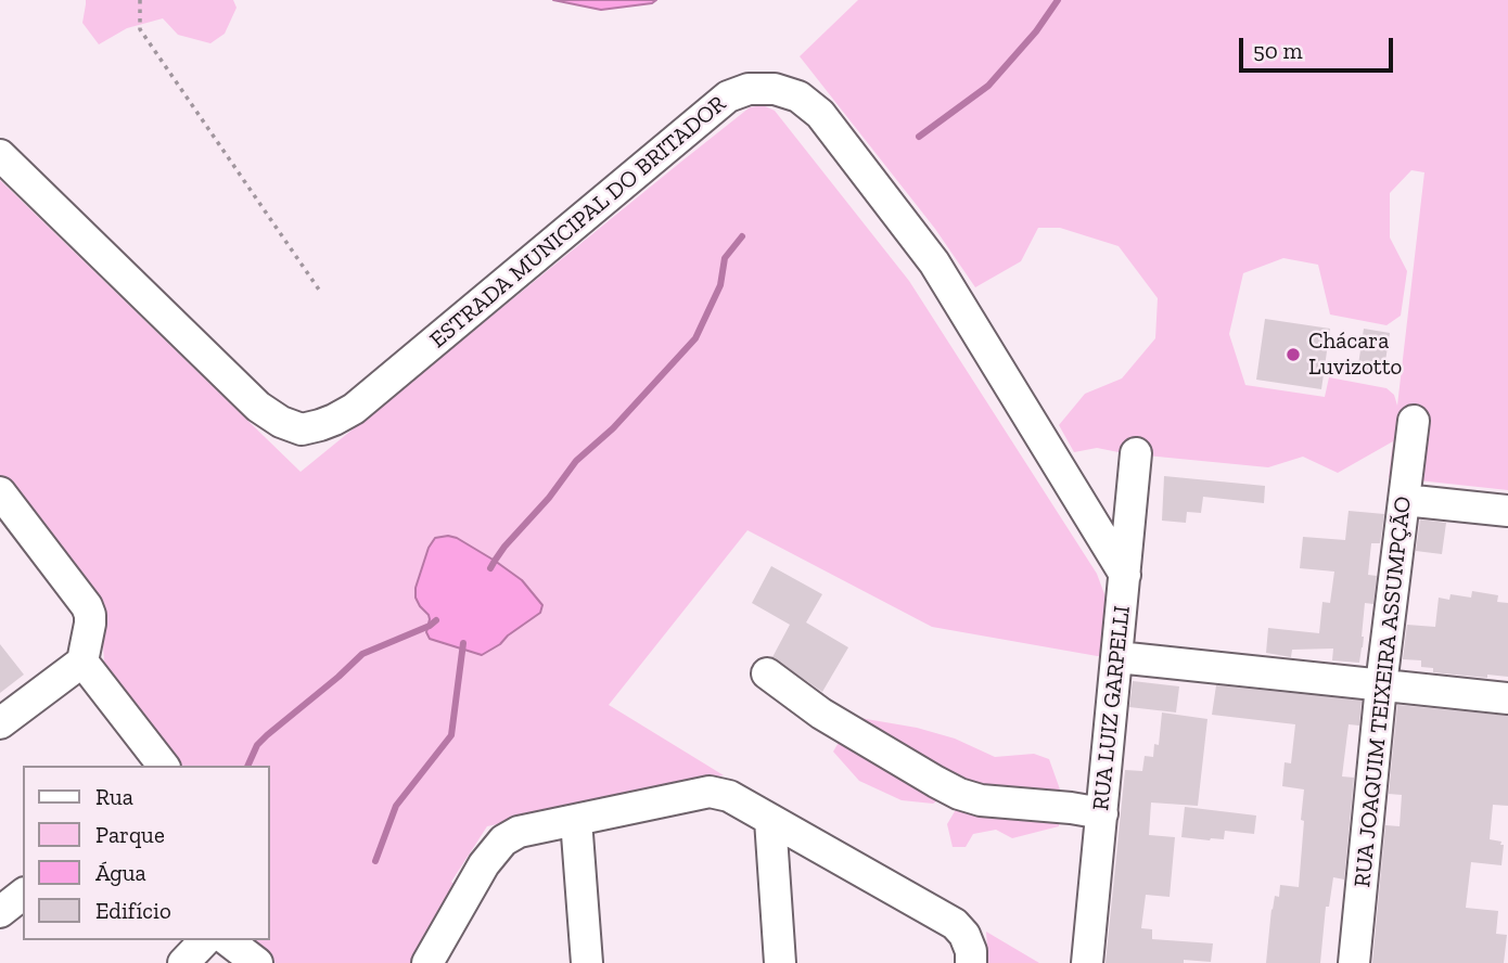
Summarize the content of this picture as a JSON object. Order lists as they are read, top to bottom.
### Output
{
  "streets": {
    "street": ["ESTRADA MUNICIPAL DO BRITADOR", "RUA JOAQUIM TEIXEIRA ASSUMPÇÃO", "RUA LUIZ GARPELLI"]
  },
  "crossings": [
    ["ESTRADA MUNICIPAL DO BRITADOR", "RUA LUIZ GARPELLI"]
  ],
  "places": ["Chácara Luvizotto"],
  "legend": [
    "Rua",
    "Parque",
    "Água",
    "Edifício"
  ],
  "scale_bar": "50 m"
}
